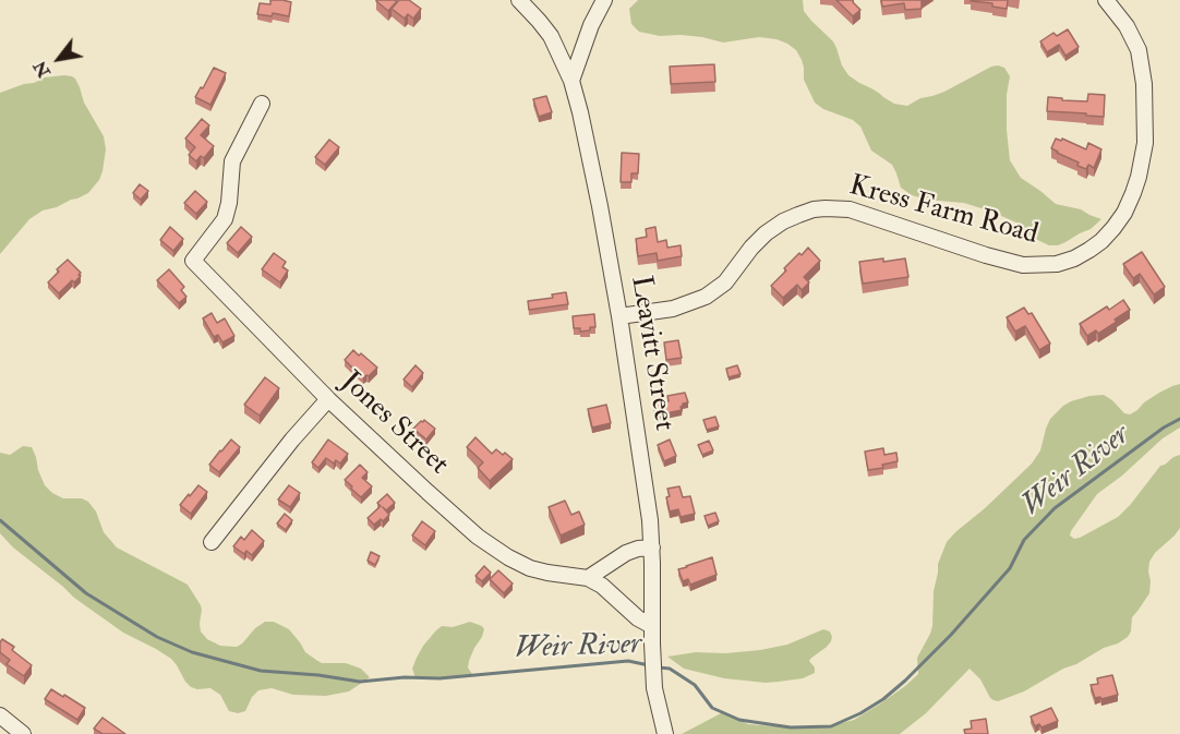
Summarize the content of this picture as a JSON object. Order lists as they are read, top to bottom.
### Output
{
  "streets": {
    "street": ["Kress Farm Road", "Leavitt Street", "Jones Street"]
  },
  "crossings": [
    ["Kress Farm Road", "Leavitt Street"],
    ["Leavitt Street", "Jones Street"]
  ],
  "water": ["Weir River"],
  "north": "bottom left"
}
